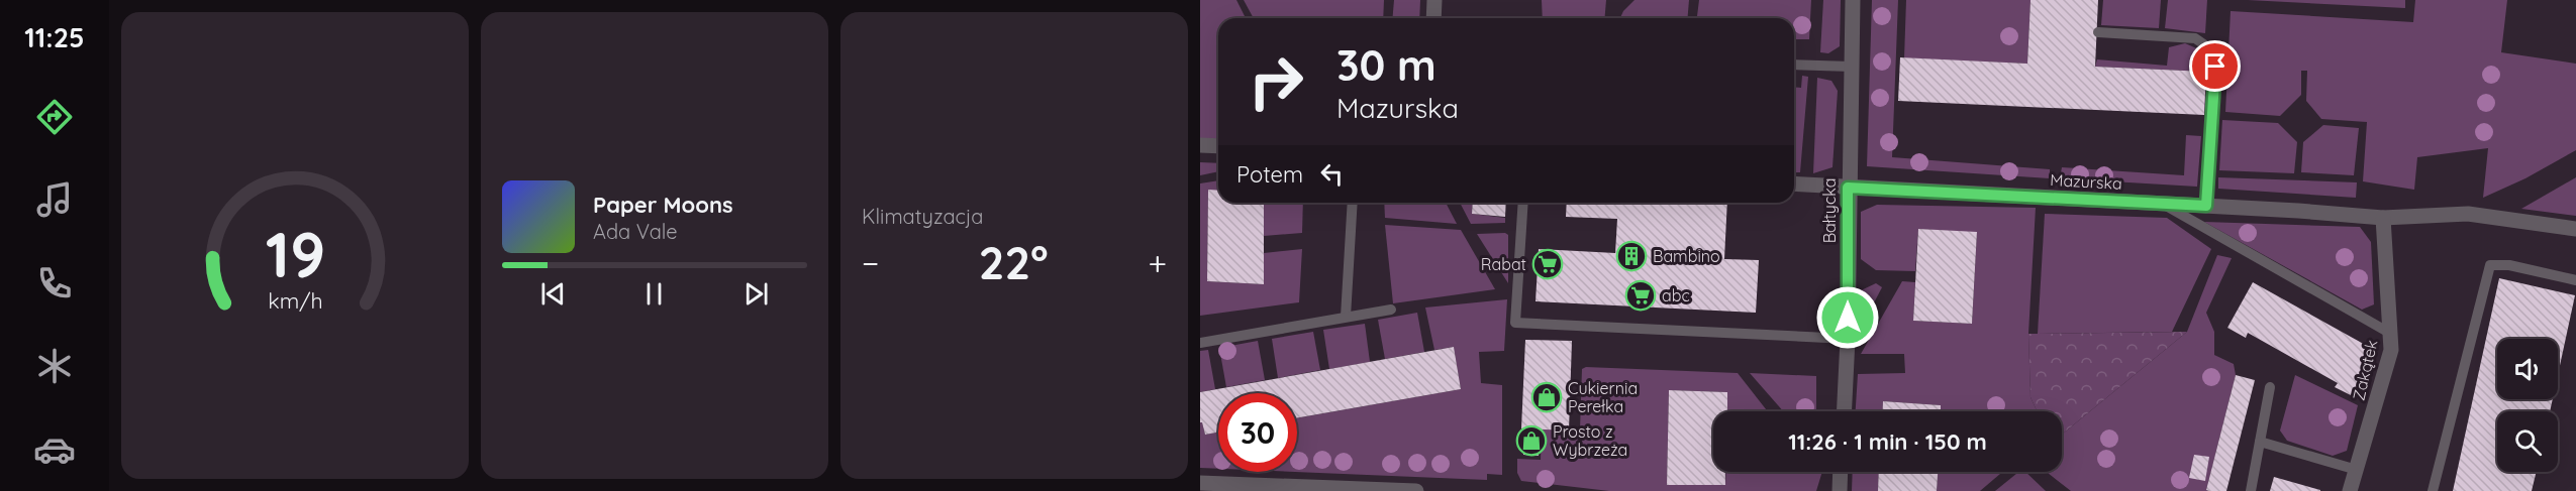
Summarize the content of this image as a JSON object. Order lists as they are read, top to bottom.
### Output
{
  "streets": {
    "street": ["Mazurska", "Bałtycka", "Zakątek"]
  },
  "crossings": [
    ["Mazurska", "Bałtycka"],
    ["Mazurska", "Zakątek"]
  ],
  "places": {
    "building": ["Bambino"],
    "supermarket": ["Rabat", "abc"],
    "shop": ["Cukiernia Perełka", "Prosto z Wybrzeża"]
  },
  "page": {
    "tabs": "11:25",
    "tile": "Klimatyzacja",
    "turn": ["30 m", "Mazurska"],
    "then": "Potem",
    "song": ["Paper Moons", "Ada Vale"],
    "heat": ["−", "22°", "+"],
    "limit": "30",
    "trip": "11:26 · 1 min · 150 m",
    "gauge": ["19", "km/h"]
  }
}
